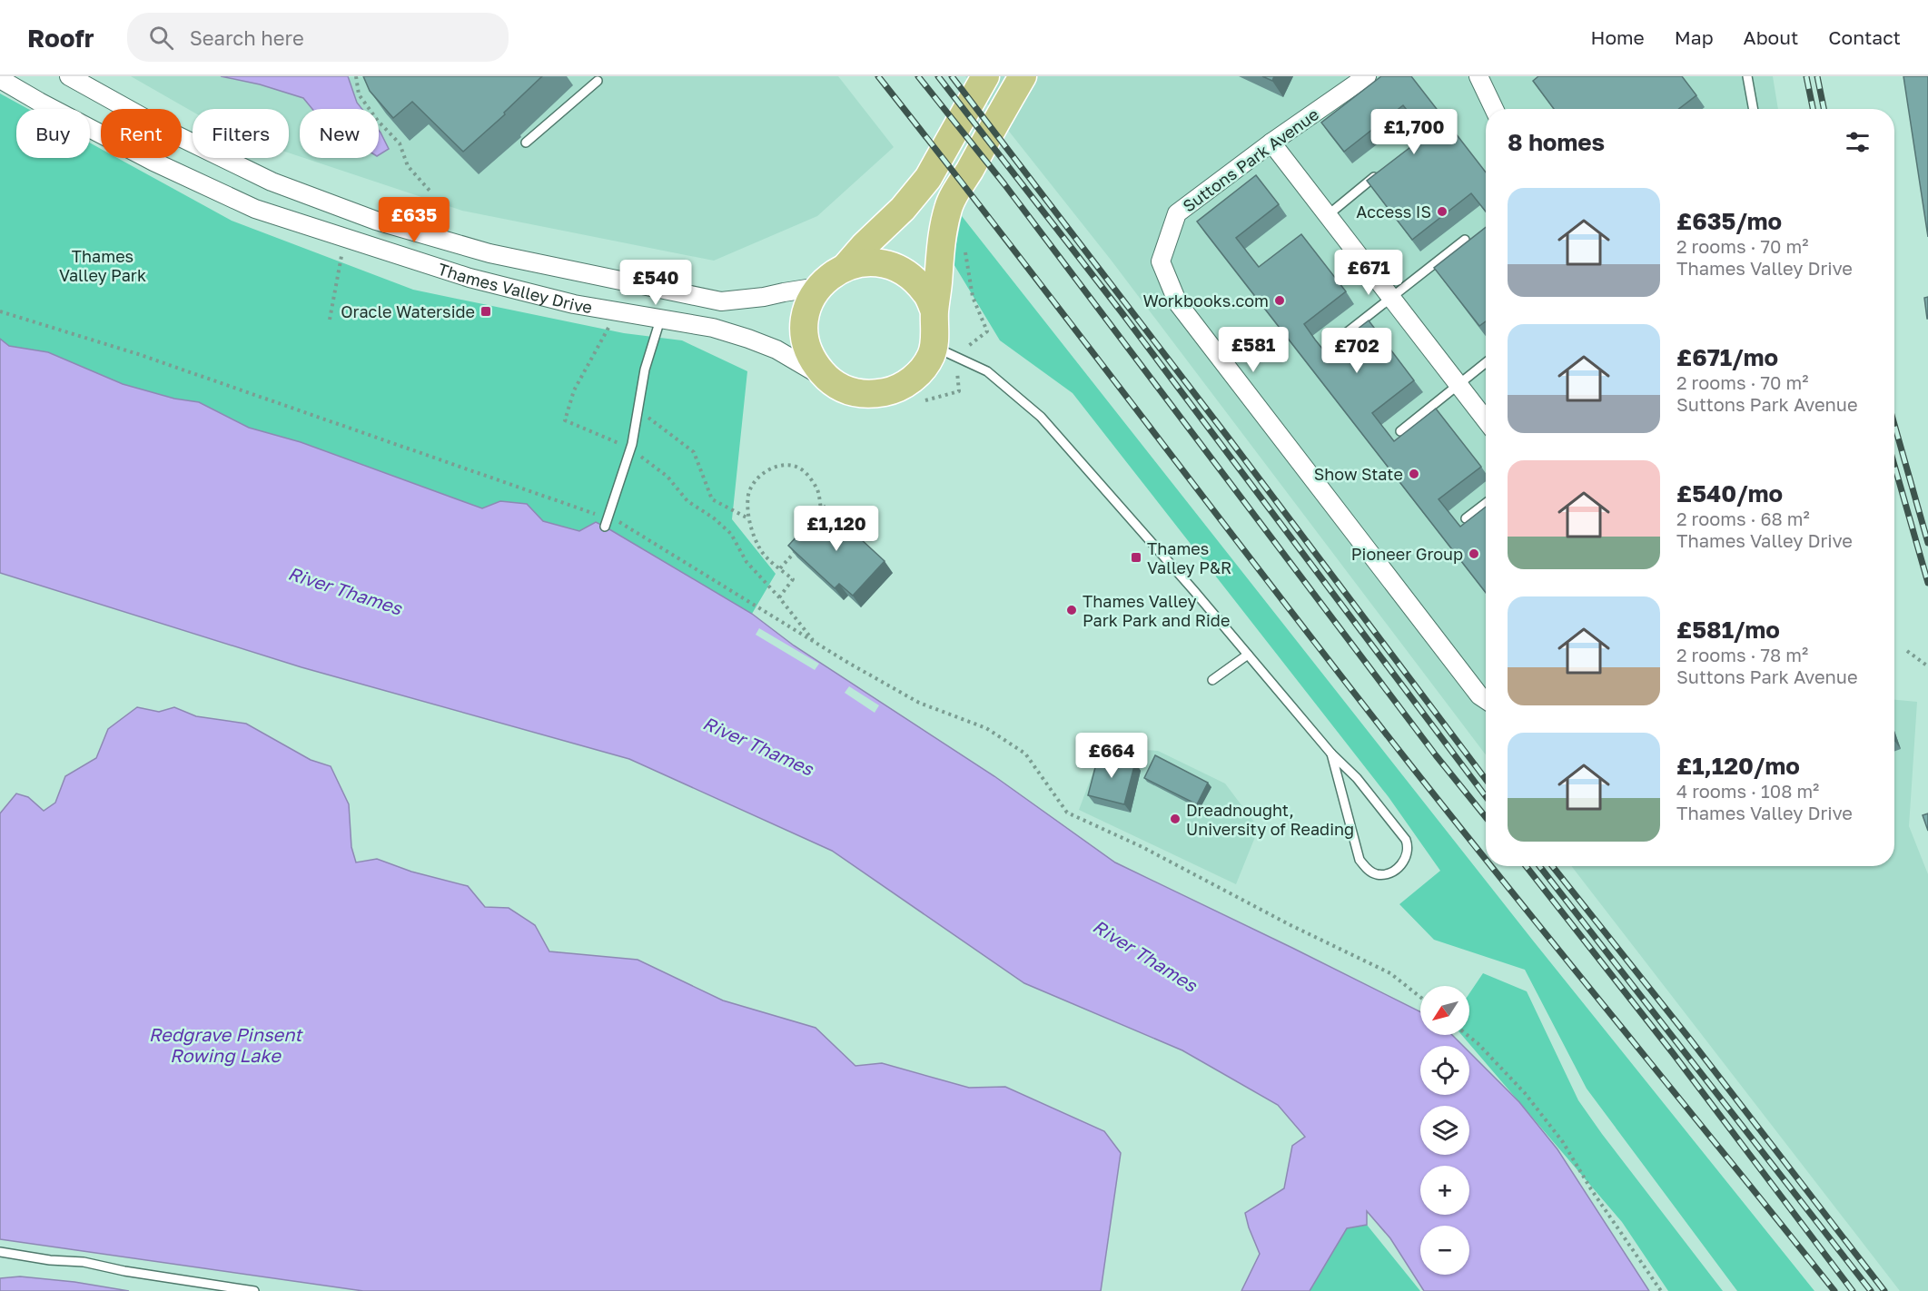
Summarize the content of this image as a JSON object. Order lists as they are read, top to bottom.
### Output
{
  "streets": {
    "street": ["Suttons Park Avenue", "Thames Valley Drive"]
  },
  "water": ["River Thames", "Redgrave Pinsent Rowing Lake"],
  "parks": ["Thames Valley Park"],
  "places": {
    "other": [
      "Access IS",
      "Workbooks.com",
      "Show State",
      "Pioneer Group",
      "Thames Valley Park Park and Ride",
      "Dreadnought, University of Reading"
    ],
    "transit": ["Oracle Waterside", "Thames Valley P&R"]
  },
  "north": "bottom left",
  "page": {
    "header": "Roofr",
    "search": "Search here",
    "nav": [
      "Home",
      "Map",
      "About",
      "Contact"
    ],
    "price": [
      "£1,700",
      "£635",
      "£671",
      "£540",
      "£581",
      "£702",
      "£1,120",
      "£664"
    ],
    "chip": [
      "Buy",
      "Rent",
      "Filters",
      "New"
    ],
    "heading": "8 homes",
    "list": [
      {
        "name": "£635/mo",
        "note": "2 rooms · 70 m² · Thames Valley Drive"
      },
      {
        "name": "£671/mo",
        "note": "2 rooms · 70 m² · Suttons Park Avenue"
      },
      {
        "name": "£540/mo",
        "note": "2 rooms · 68 m² · Thames Valley Drive"
      },
      {
        "name": "£581/mo",
        "note": "2 rooms · 78 m² · Suttons Park Avenue"
      },
      {
        "name": "£1,120/mo",
        "note": "4 rooms · 108 m² · Thames Valley Drive"
      }
    ],
    "map_buttons": ["+", "−"]
  }
}
